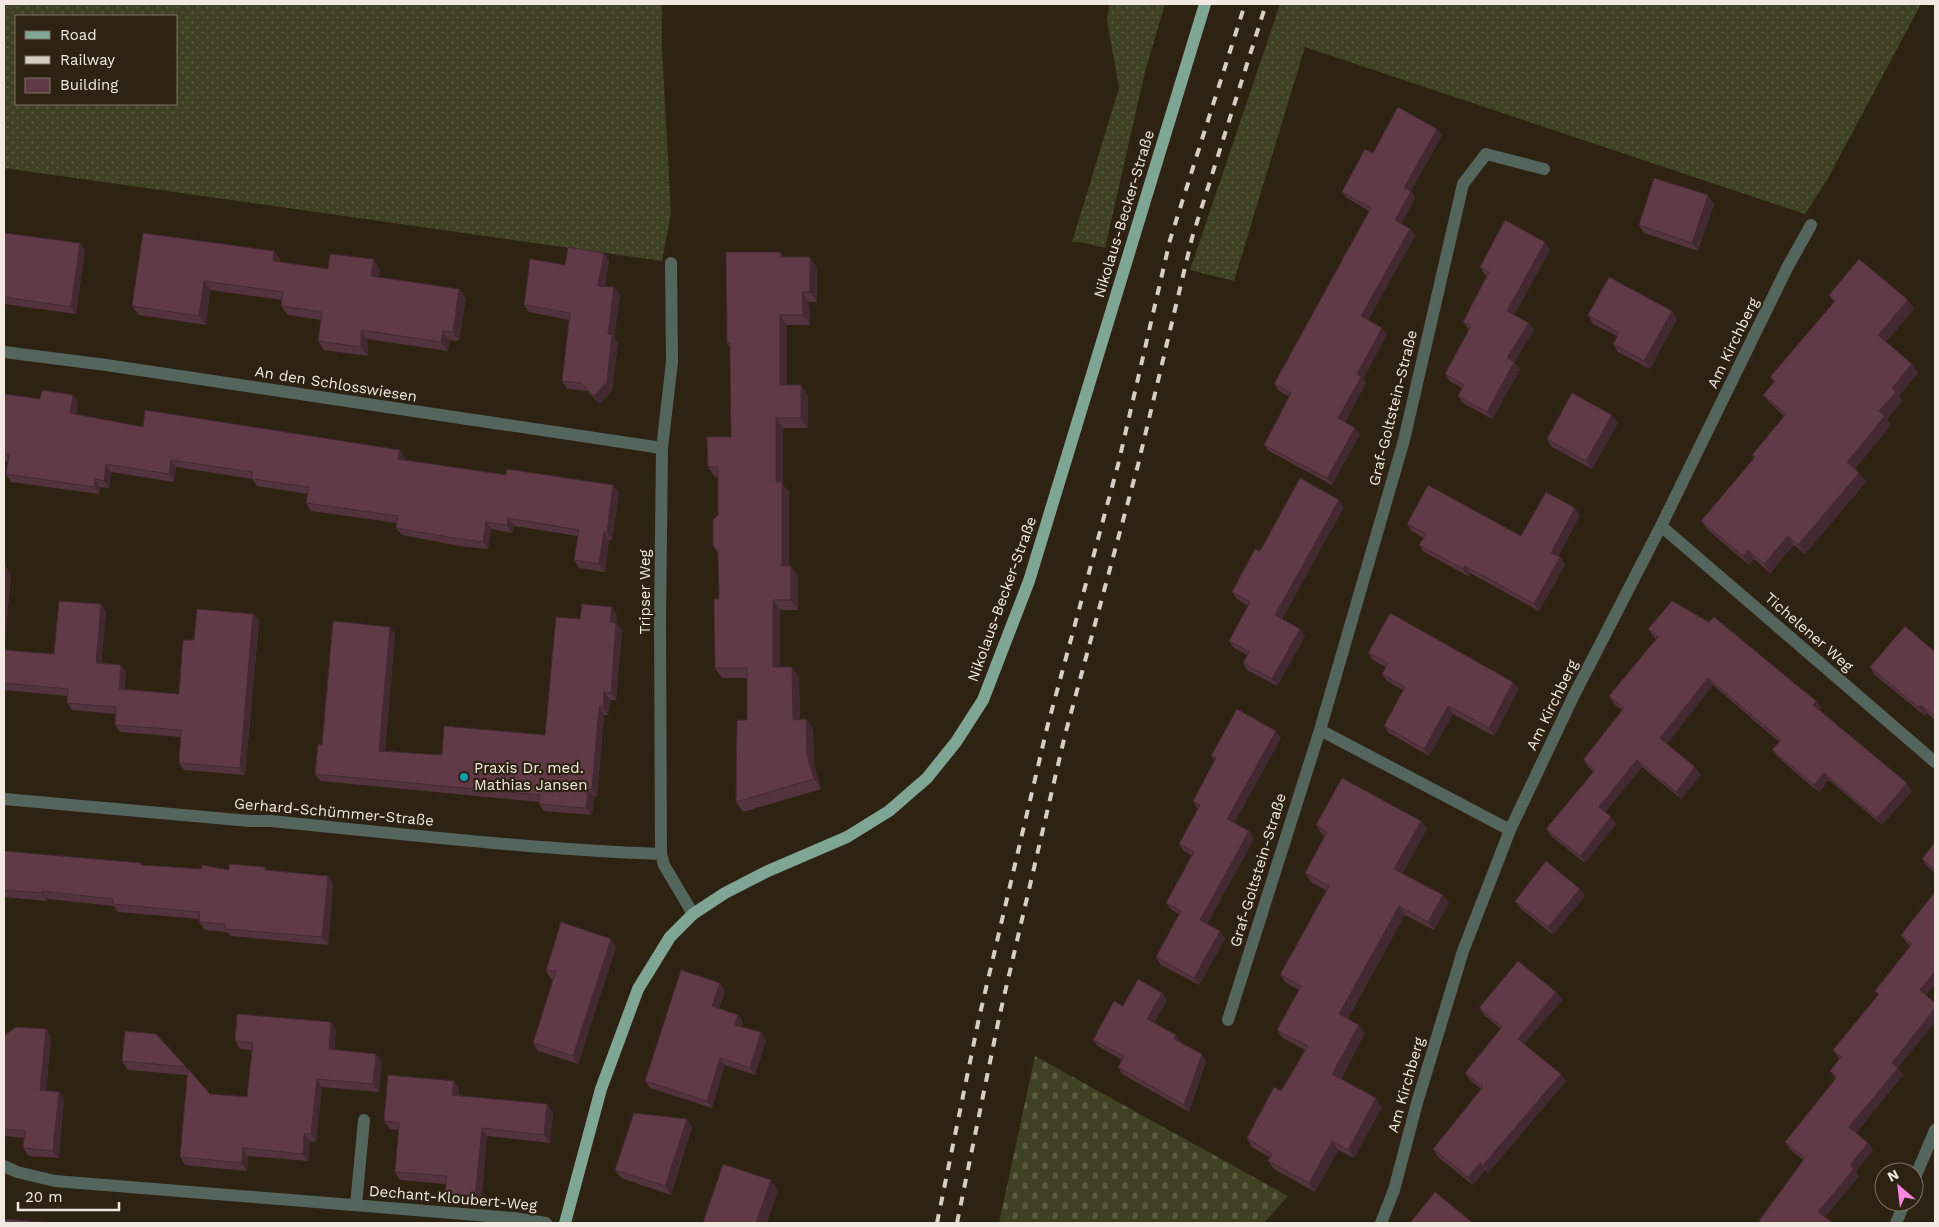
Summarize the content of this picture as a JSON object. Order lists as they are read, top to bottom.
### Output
{
  "streets": {
    "main road": ["Nikolaus-Becker-Straße"],
    "street": [
      "Am Kirchberg",
      "An den Schlosswiesen",
      "Graf-Goltstein-Straße",
      "Tripser Weg",
      "Tichelener Weg",
      "Gerhard-Schümmer-Straße",
      "Dechant-Kloubert-Weg"
    ]
  },
  "crossings": [
    ["Nikolaus-Becker-Straße", "Tripser Weg"],
    ["Am Kirchberg", "Tichelener Weg"],
    ["An den Schlosswiesen", "Tripser Weg"],
    ["Tripser Weg", "Gerhard-Schümmer-Straße"]
  ],
  "places": ["Praxis Dr. med. Mathias Jansen"],
  "legend": ["Road", "Railway", "Building"],
  "scale_bar": "20 m",
  "north": "top left"
}
